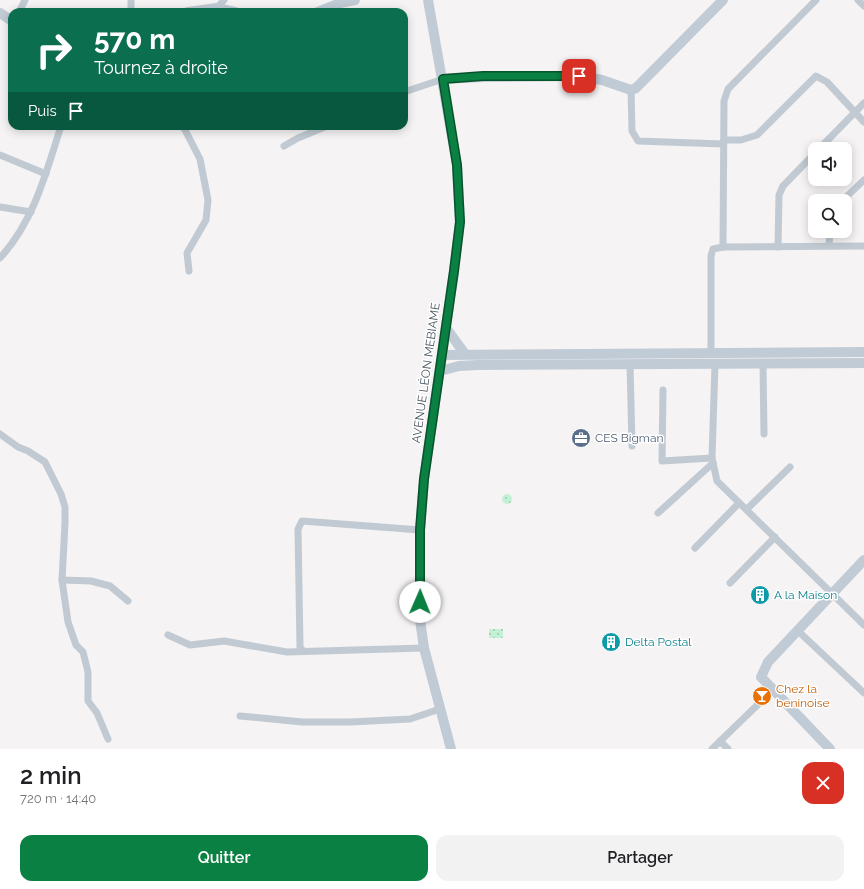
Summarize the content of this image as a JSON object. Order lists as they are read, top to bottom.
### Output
{
  "streets": {
    "street": ["AVENUE LÉON MEBIAME"]
  },
  "places": {
    "office": ["CES Bigman"],
    "building": ["A la Maison", "Delta Postal"],
    "bar": ["Chez la beninoise"]
  },
  "page": {
    "turn": ["570 m", "Tournez à droite"],
    "then": "Puis",
    "heading": ["2 min", "720 m · 14:40"],
    "buttons": ["Quitter", "Partager"]
  }
}
